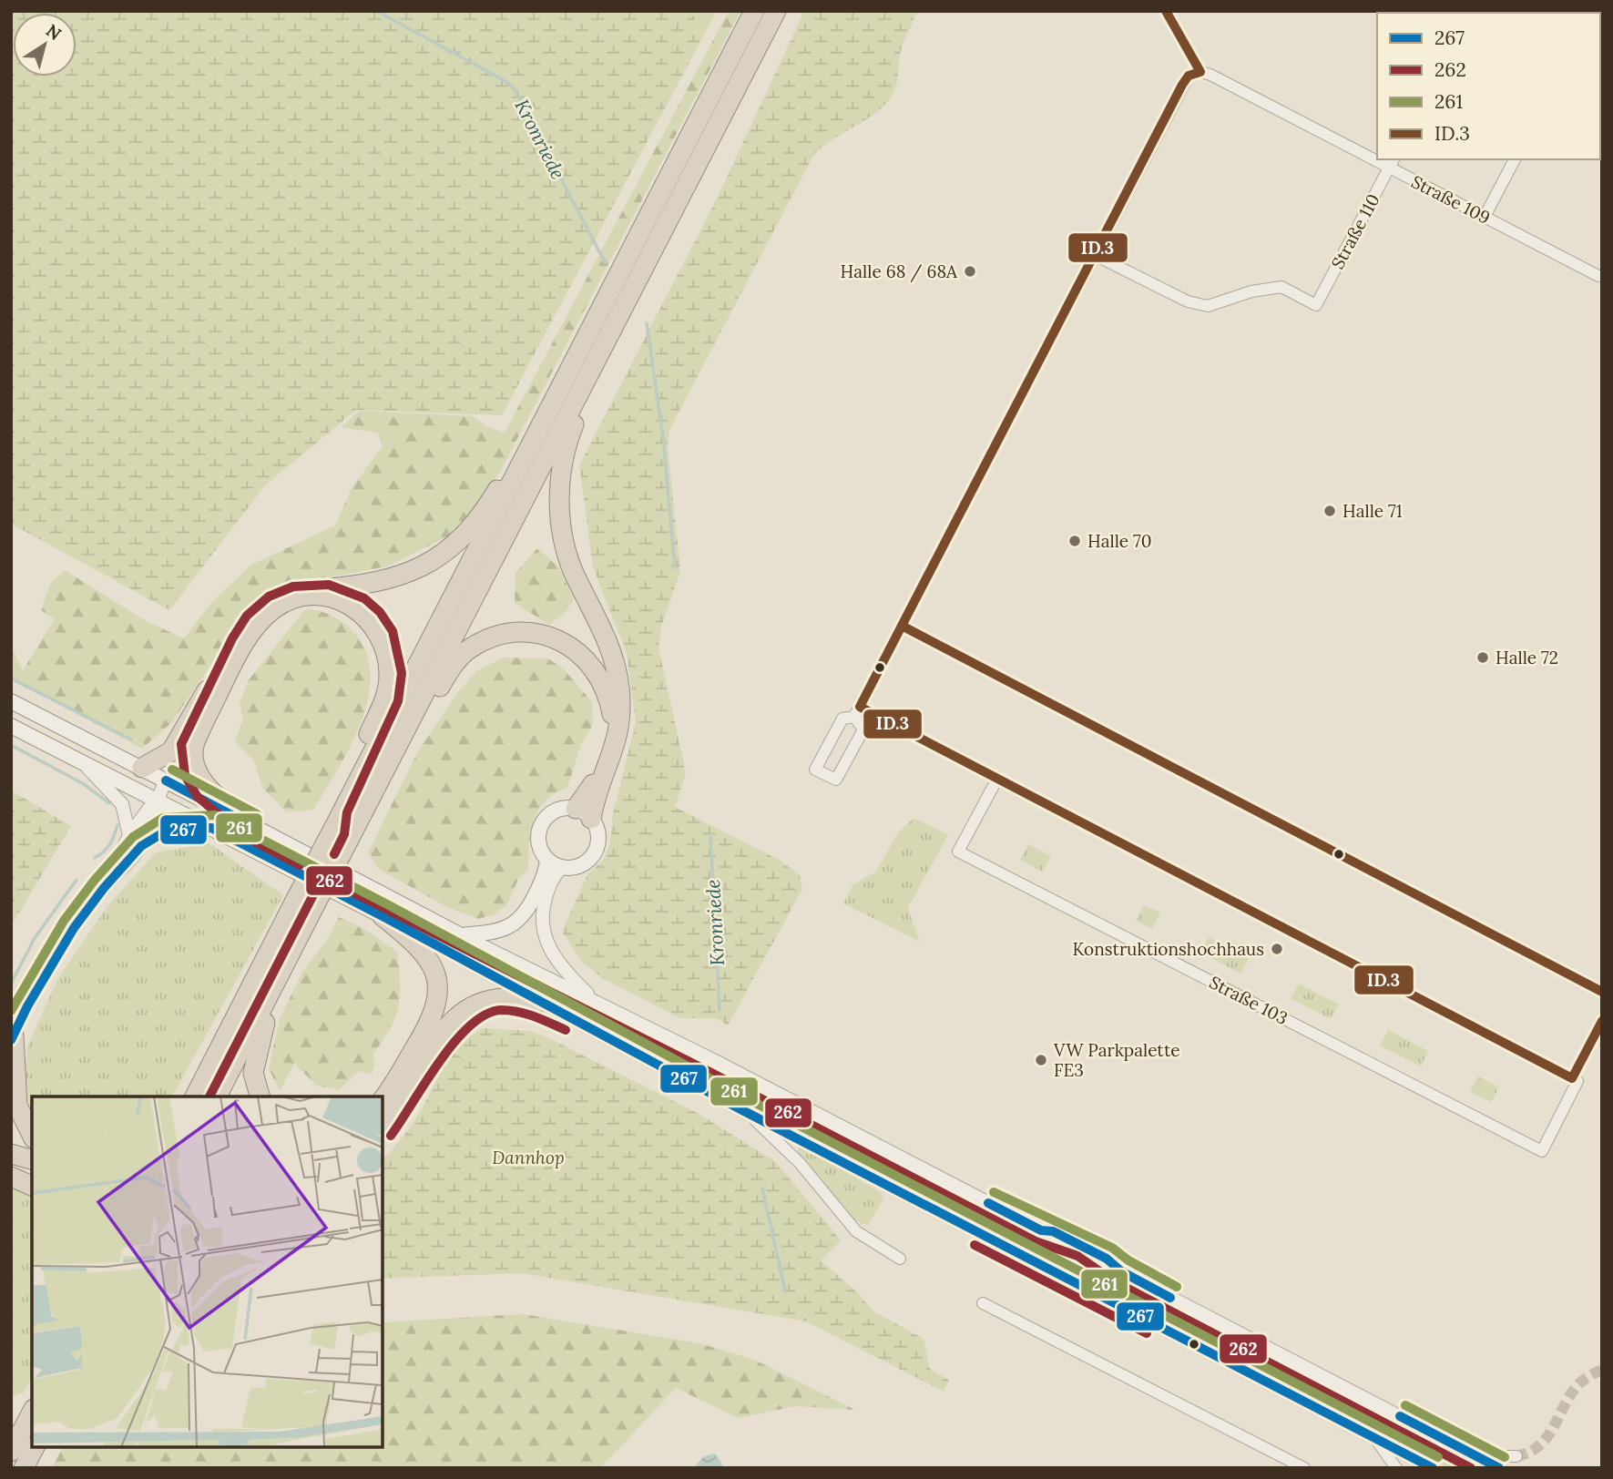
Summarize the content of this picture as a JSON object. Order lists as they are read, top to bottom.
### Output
{
  "streets": {
    "street": ["Straße 109", "Straße 110", "Straße 103"]
  },
  "crossings": [
    ["Straße 109", "Straße 110"]
  ],
  "water": ["Kronriede"],
  "parks": ["Dannhop"],
  "places": [
    "Halle 68 / 68A",
    "Halle 71",
    "Halle 70",
    "Halle 72",
    "Konstruktionshochhaus",
    "VW Parkpalette FE3"
  ],
  "lines": [
    "transit line ID.3",
    "transit line 262",
    "transit line 261",
    "transit line 267"
  ],
  "legend": [
    "267",
    "262",
    "261",
    "ID.3"
  ],
  "north": "top right"
}
